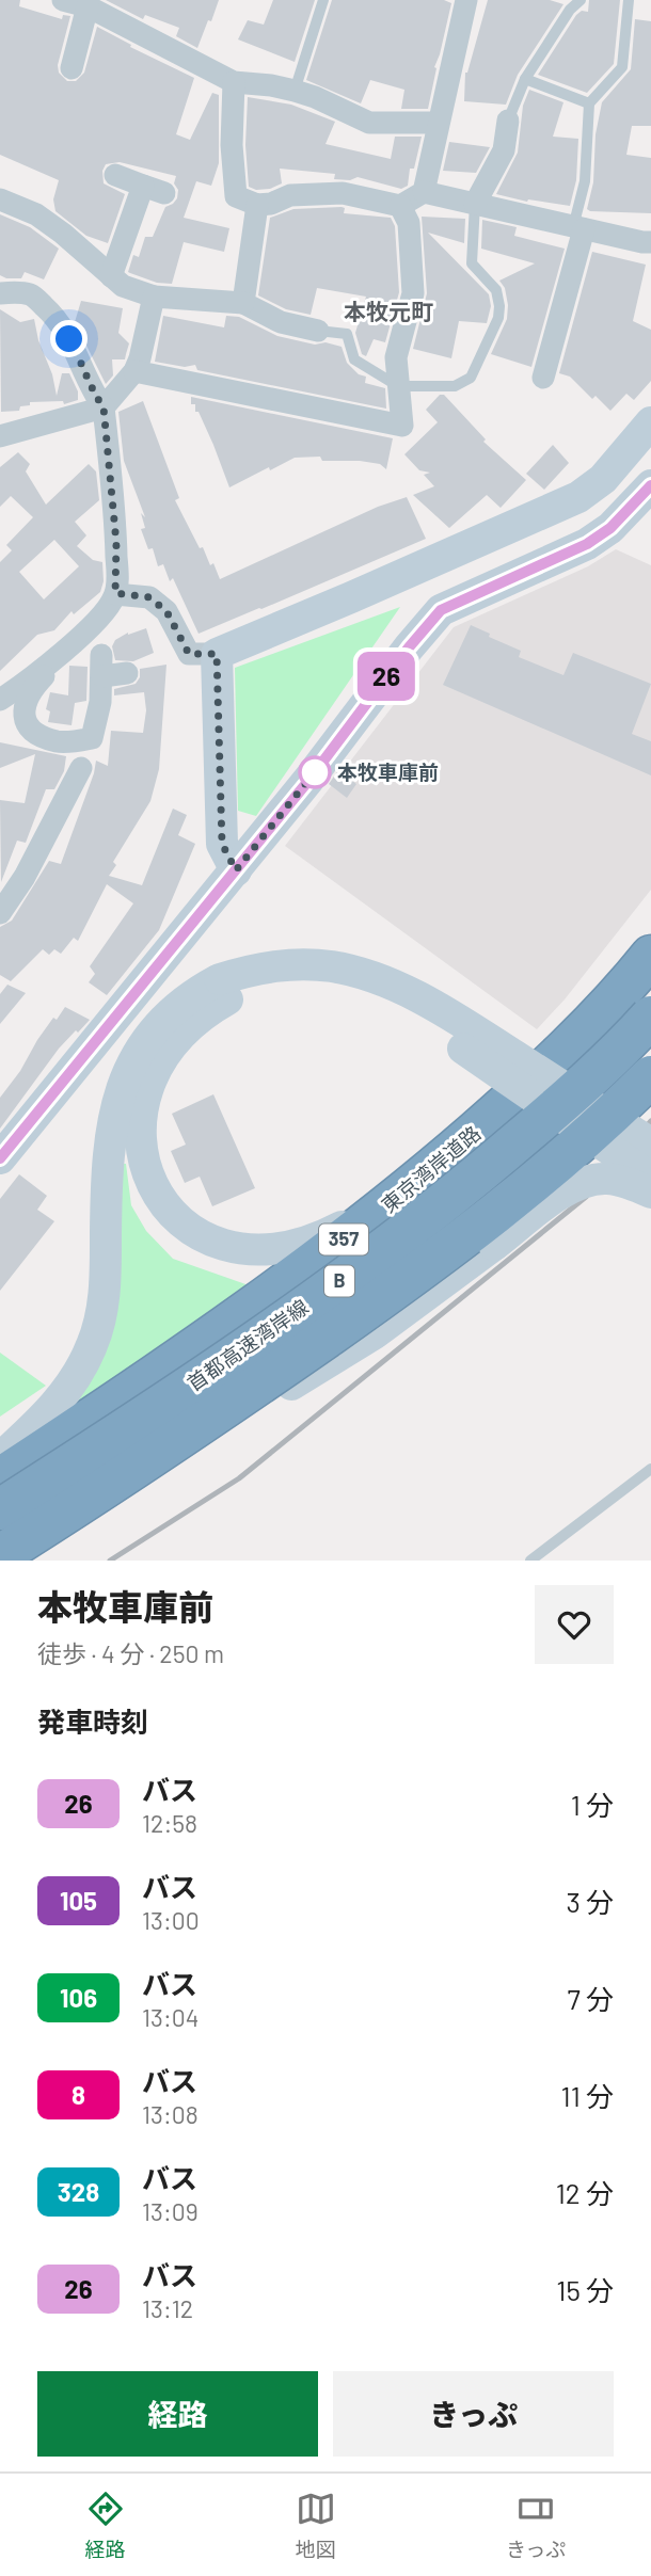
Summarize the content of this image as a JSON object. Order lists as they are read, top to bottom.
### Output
{
  "streets": {
    "highway": [
      "東京湾岸道路",
      "357",
      "B",
      "首都高速湾岸線"
    ]
  },
  "districts": ["本牧元町"],
  "places": ["本牧車庫前"],
  "lines": ["bus line 26"],
  "page": {
    "on_map": "26",
    "heading": [
      ["本牧車庫前", "徒歩 · 4 分 · 250 m"],
      "発車時刻"
    ],
    "list": [
      {
        "mark": "26",
        "name": "バス",
        "note": "12:58",
        "value": "1 分"
      },
      {
        "mark": "105",
        "name": "バス",
        "note": "13:00",
        "value": "3 分"
      },
      {
        "mark": "106",
        "name": "バス",
        "note": "13:04",
        "value": "7 分"
      },
      {
        "mark": "8",
        "name": "バス",
        "note": "13:08",
        "value": "11 分"
      },
      {
        "mark": "328",
        "name": "バス",
        "note": "13:09",
        "value": "12 分"
      },
      {
        "mark": "26",
        "name": "バス",
        "note": "13:12",
        "value": "15 分"
      }
    ],
    "buttons": ["経路", "きっぷ"],
    "tabs": ["経路", "地図", "きっぷ"]
  }
}
